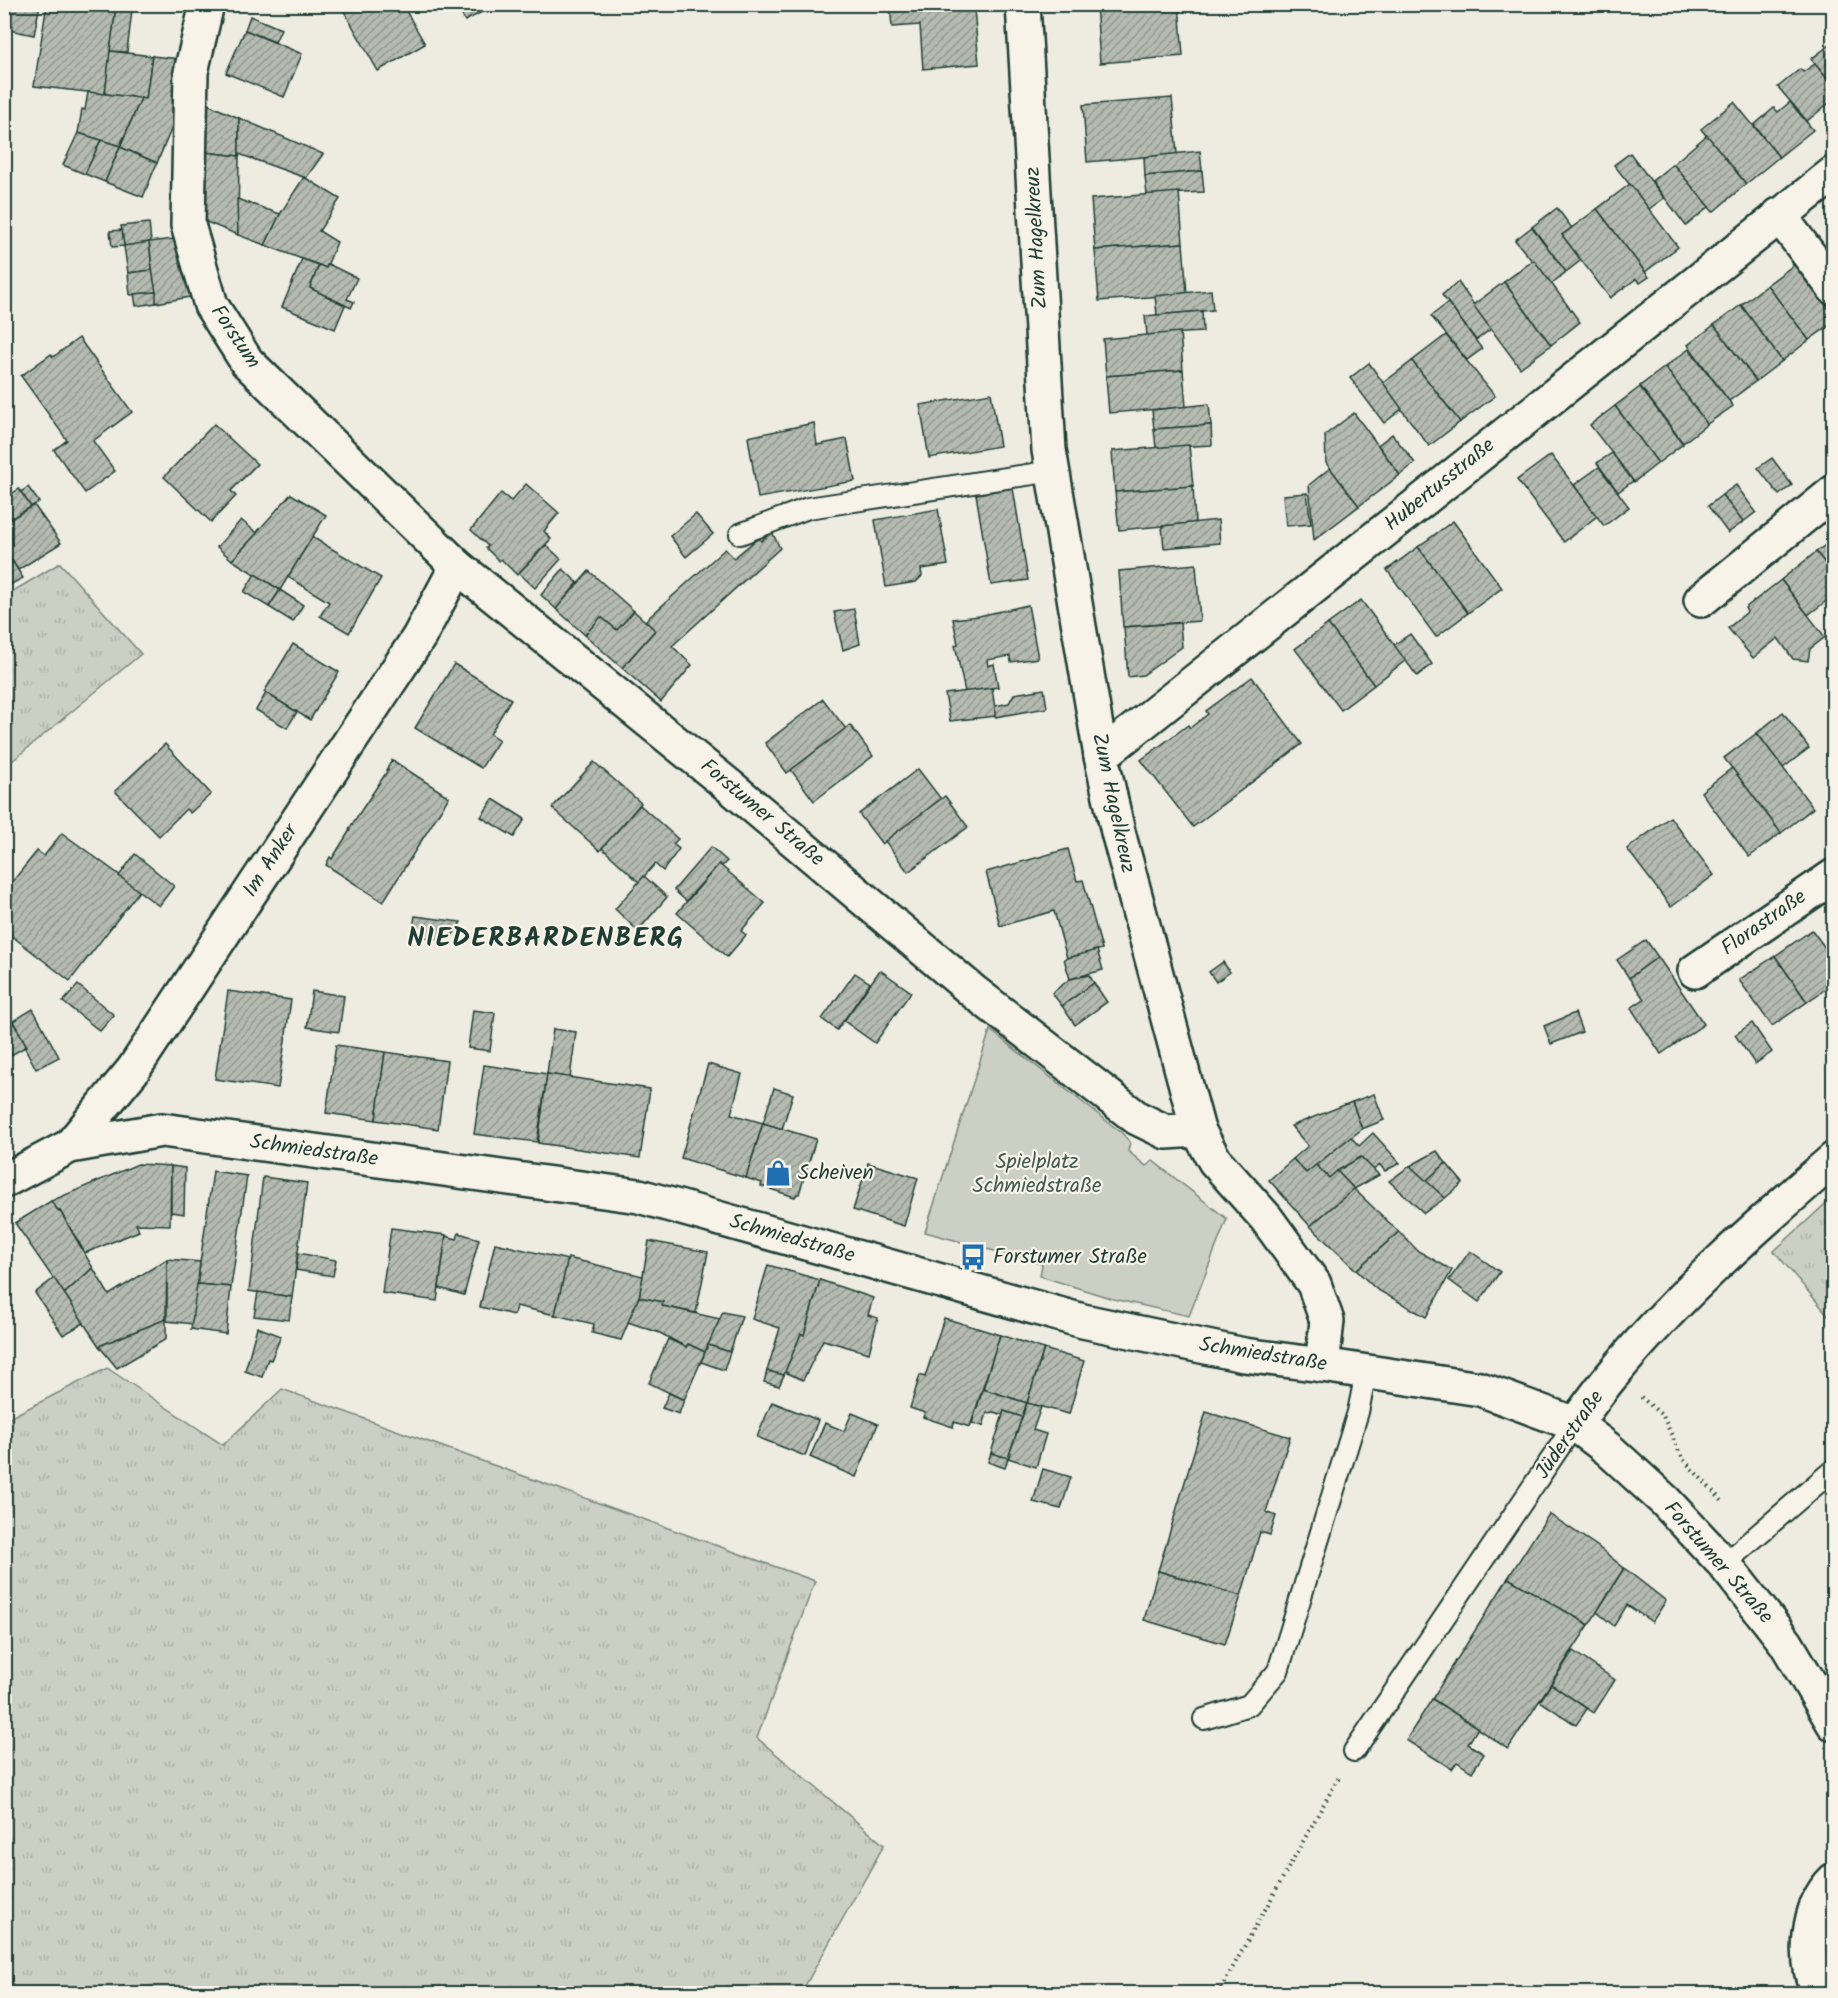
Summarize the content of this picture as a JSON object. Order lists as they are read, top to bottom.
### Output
{
  "streets": {
    "street": [
      "Zum Hagelkreuz",
      "Forstum",
      "Hubertusstraße",
      "Forstumer Straße",
      "Im Anker",
      "Florastraße",
      "Schmiedstraße",
      "Jüderstraße"
    ]
  },
  "crossings": [
    ["Zum Hagelkreuz", "Hubertusstraße"],
    ["Zum Hagelkreuz", "Forstumer Straße"],
    ["Forstum", "Forstumer Straße"],
    ["Forstum", "Im Anker"],
    ["Forstumer Straße", "Im Anker"],
    ["Forstumer Straße", "Schmiedstraße"],
    ["Forstumer Straße", "Jüderstraße"],
    ["Im Anker", "Schmiedstraße"],
    ["Schmiedstraße", "Jüderstraße"]
  ],
  "districts": ["NIEDERBARDENBERG"],
  "parks": ["Spielplatz Schmiedstraße"],
  "places": {
    "shop": ["Scheiven"],
    "bus stop": ["Forstumer Straße"]
  }
}
